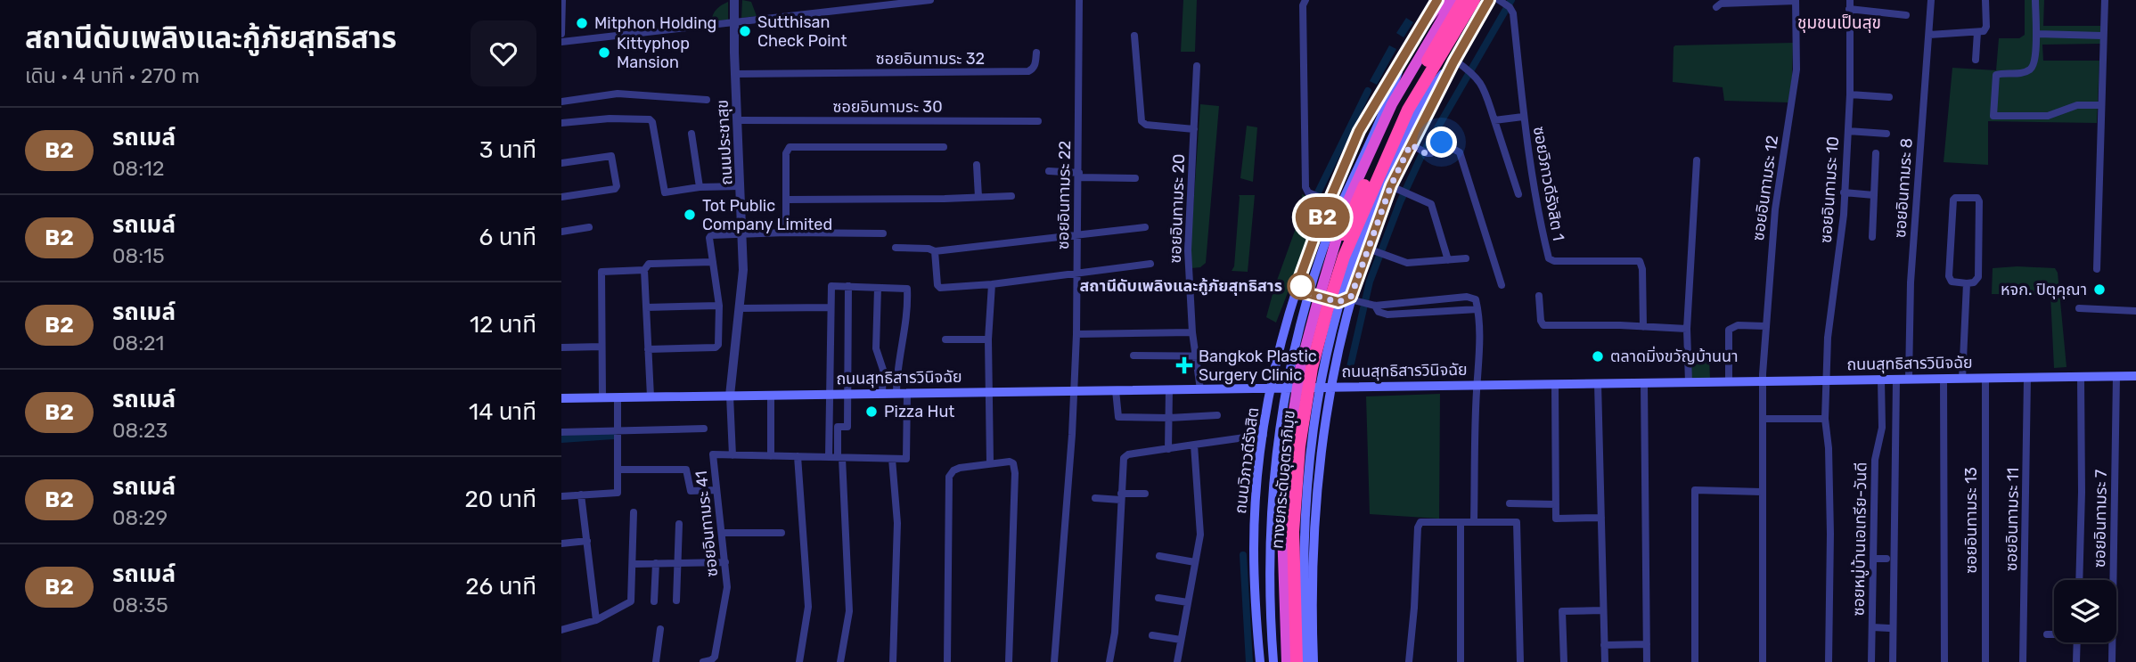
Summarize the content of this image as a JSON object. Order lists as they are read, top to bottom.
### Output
{
  "streets": {
    "highway": ["ทางยกระดับอุตราภิมุข"],
    "main road": ["ถนนสุทธิสารวินิจฉัย", "ถนนวิภาวดีรังสิต"],
    "street": [
      "ซอยอินทามระ 32",
      "ซอยอินทามระ 30",
      "ถนนประชาสุข",
      "ซอยวิภาวดีรังสิต 1",
      "ซอยอินทามระ 12",
      "ซอยอินทามระ 8",
      "ซอยอินทามระ 10",
      "ซอยอินทามระ 22",
      "ซอยอินทามระ 20",
      "ซอยอินทามระ 7",
      "ซอยอินทามระ 11",
      "ซอยอินทามระ 13",
      "ซอยอินทามระ 41",
      "ซอยหมู่บ้านเอเทรีย-วันดี"
    ]
  },
  "crossings": [
    ["ซอยอินทามระ 32", "ถนนประชาสุข"],
    ["ซอยอินทามระ 30", "ถนนประชาสุข"],
    ["ถนนประชาสุข", "ถนนสุทธิสารวินิจฉัย"],
    ["ซอยอินทามระ 12", "ถนนสุทธิสารวินิจฉัย"],
    ["ซอยอินทามระ 8", "ถนนสุทธิสารวินิจฉัย"],
    ["ซอยอินทามระ 10", "ถนนสุทธิสารวินิจฉัย"],
    ["ซอยอินทามระ 22", "ถนนสุทธิสารวินิจฉัย"],
    ["ซอยอินทามระ 20", "ถนนสุทธิสารวินิจฉัย"],
    ["ถนนสุทธิสารวินิจฉัย", "ถนนวิภาวดีรังสิต"],
    ["ถนนสุทธิสารวินิจฉัย", "ซอยอินทามระ 7"],
    ["ถนนสุทธิสารวินิจฉัย", "ซอยอินทามระ 11"],
    ["ถนนสุทธิสารวินิจฉัย", "ซอยอินทามระ 13"],
    ["ถนนสุทธิสารวินิจฉัย", "ซอยหมู่บ้านเอเทรีย-วันดี"]
  ],
  "districts": ["ชุมชนเป็นสุข"],
  "places": {
    "other": [
      "Mitphon Holding",
      "Sutthisan Check Point",
      "Kittyphop Mansion",
      "Tot Public Company Limited",
      "สถานีดับเพลิงและกู้ภัยสุทธิสาร",
      "หจก. ปิตุคุณา",
      "ตลาดมิ่งขวัญบ้านนา",
      "Pizza Hut"
    ],
    "health": ["Bangkok Plastic Surgery Clinic"]
  },
  "lines": ["bus line B2"],
  "page": {
    "heading": ["สถานีดับเพลิงและกู้ภัยสุทธิสาร", "เดิน · 4 นาที · 270 m"],
    "on_map": "B2",
    "list": [
      {
        "mark": "B2",
        "name": "รถเมล์",
        "note": "08:12",
        "value": "3 นาที"
      },
      {
        "mark": "B2",
        "name": "รถเมล์",
        "note": "08:15",
        "value": "6 นาที"
      },
      {
        "mark": "B2",
        "name": "รถเมล์",
        "note": "08:21",
        "value": "12 นาที"
      },
      {
        "mark": "B2",
        "name": "รถเมล์",
        "note": "08:23",
        "value": "14 นาที"
      },
      {
        "mark": "B2",
        "name": "รถเมล์",
        "note": "08:29",
        "value": "20 นาที"
      },
      {
        "mark": "B2",
        "name": "รถเมล์",
        "note": "08:35",
        "value": "26 นาที"
      }
    ]
  }
}
